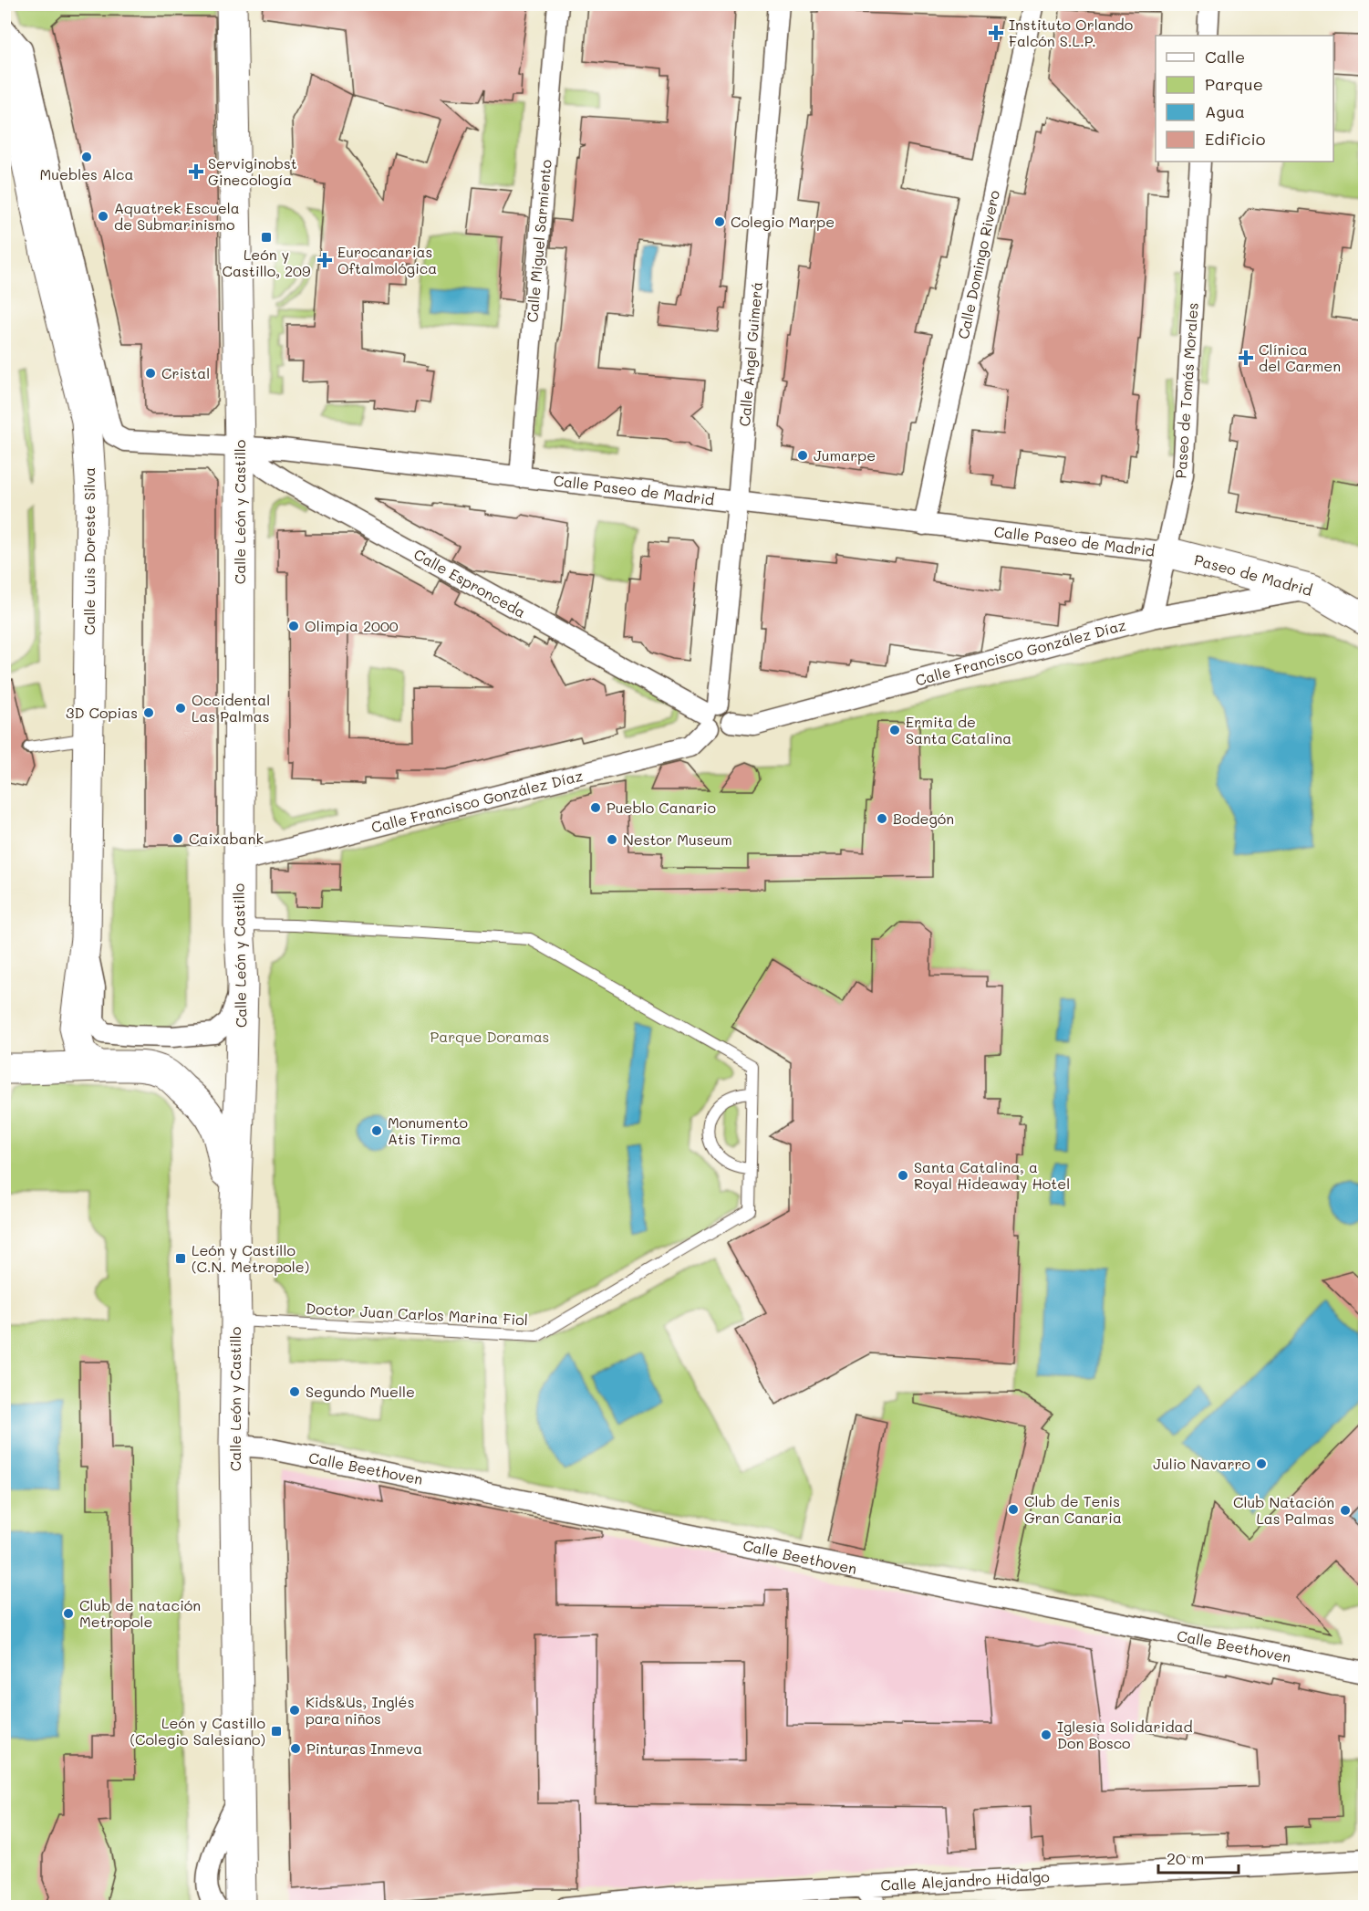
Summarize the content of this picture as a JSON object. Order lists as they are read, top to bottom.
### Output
{
  "streets": {
    "street": [
      "Calle Miguel Sarmiento",
      "Calle Domingo Rivero",
      "Calle Ángel Guimerá",
      "Paseo de Tomás Morales",
      "Calle Paseo de Madrid",
      "Calle León y Castillo",
      "Calle Luis Doreste Silva",
      "Paseo de Madrid",
      "Calle Espronceda",
      "Calle Francisco González Díaz",
      "Calle Beethoven",
      "Calle Alejandro Hidalgo"
    ],
    "lane": ["Doctor Juan Carlos Marina Fiol"]
  },
  "crossings": [
    ["Calle Miguel Sarmiento", "Calle Paseo de Madrid"],
    ["Calle Domingo Rivero", "Calle Paseo de Madrid"],
    ["Calle Ángel Guimerá", "Calle Paseo de Madrid"],
    ["Calle Ángel Guimerá", "Calle Espronceda"],
    ["Calle Ángel Guimerá", "Calle Francisco González Díaz"],
    ["Paseo de Tomás Morales", "Calle Paseo de Madrid"],
    ["Paseo de Tomás Morales", "Paseo de Madrid"],
    ["Paseo de Tomás Morales", "Calle Francisco González Díaz"],
    ["Calle Paseo de Madrid", "Calle León y Castillo"],
    ["Calle Paseo de Madrid", "Paseo de Madrid"],
    ["Calle Paseo de Madrid", "Calle Espronceda"],
    ["Calle León y Castillo", "Calle Espronceda"],
    ["Calle León y Castillo", "Calle Francisco González Díaz"],
    ["Calle León y Castillo", "Doctor Juan Carlos Marina Fiol"],
    ["Calle León y Castillo", "Calle Beethoven"],
    ["Paseo de Madrid", "Calle Francisco González Díaz"],
    ["Calle Espronceda", "Calle Francisco González Díaz"]
  ],
  "parks": ["Parque Doramas"],
  "places": {
    "health": [
      "Instituto Orlando Falcón S.L.P.",
      "Serviginobst Ginecología",
      "Eurocanarias Oftalmológica",
      "Clínica del Carmen"
    ],
    "other": [
      "Muebles Alca",
      "Aquatrek Escuela de Submarinismo",
      "Colegio Marpe",
      "Cristal",
      "Jumarpe",
      "Olimpia 2000",
      "Occidental Las Palmas",
      "3D Copias",
      "Ermita de Santa Catalina",
      "Pueblo Canario",
      "Bodegón",
      "Caixabank",
      "Nestor Museum",
      "Monumento Atis Tirma",
      "Santa Catalina, a Royal Hideaway Hotel",
      "Segundo Muelle",
      "Julio Navarro",
      "Club de Tenis Gran Canaria",
      "Club Natación Las Palmas",
      "Club de natación Metropole",
      "Kids&Us, Inglés para niños",
      "Iglesia Solidaridad Don Bosco",
      "Pinturas Inmeva"
    ],
    "transit": ["León y Castillo, 209", "León y Castillo (C.N. Metropole)", "León y Castillo (Colegio Salesiano)"]
  },
  "legend": [
    "Calle",
    "Parque",
    "Agua",
    "Edificio"
  ],
  "scale_bar": "20 m"
}
